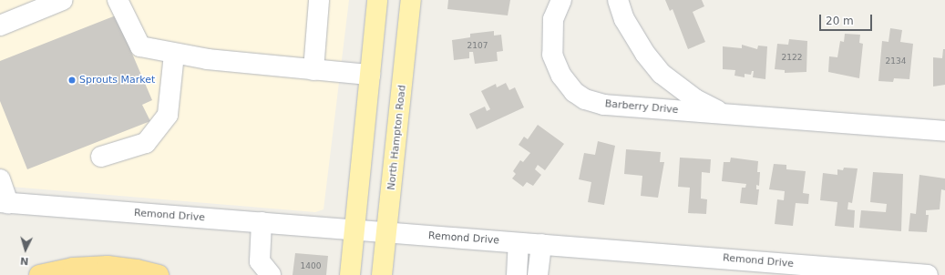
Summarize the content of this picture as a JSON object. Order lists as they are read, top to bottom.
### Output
{
  "streets": {
    "main road": ["North Hampton Road"],
    "street": ["Barberry Drive", "Remond Drive"]
  },
  "crossings": [
    ["North Hampton Road", "Remond Drive"]
  ],
  "places": ["Sprouts Market"],
  "house_numbers": [
    "2107",
    "2122",
    "2134",
    "1400"
  ],
  "scale_bar": "20 m",
  "north": "bottom"
}
